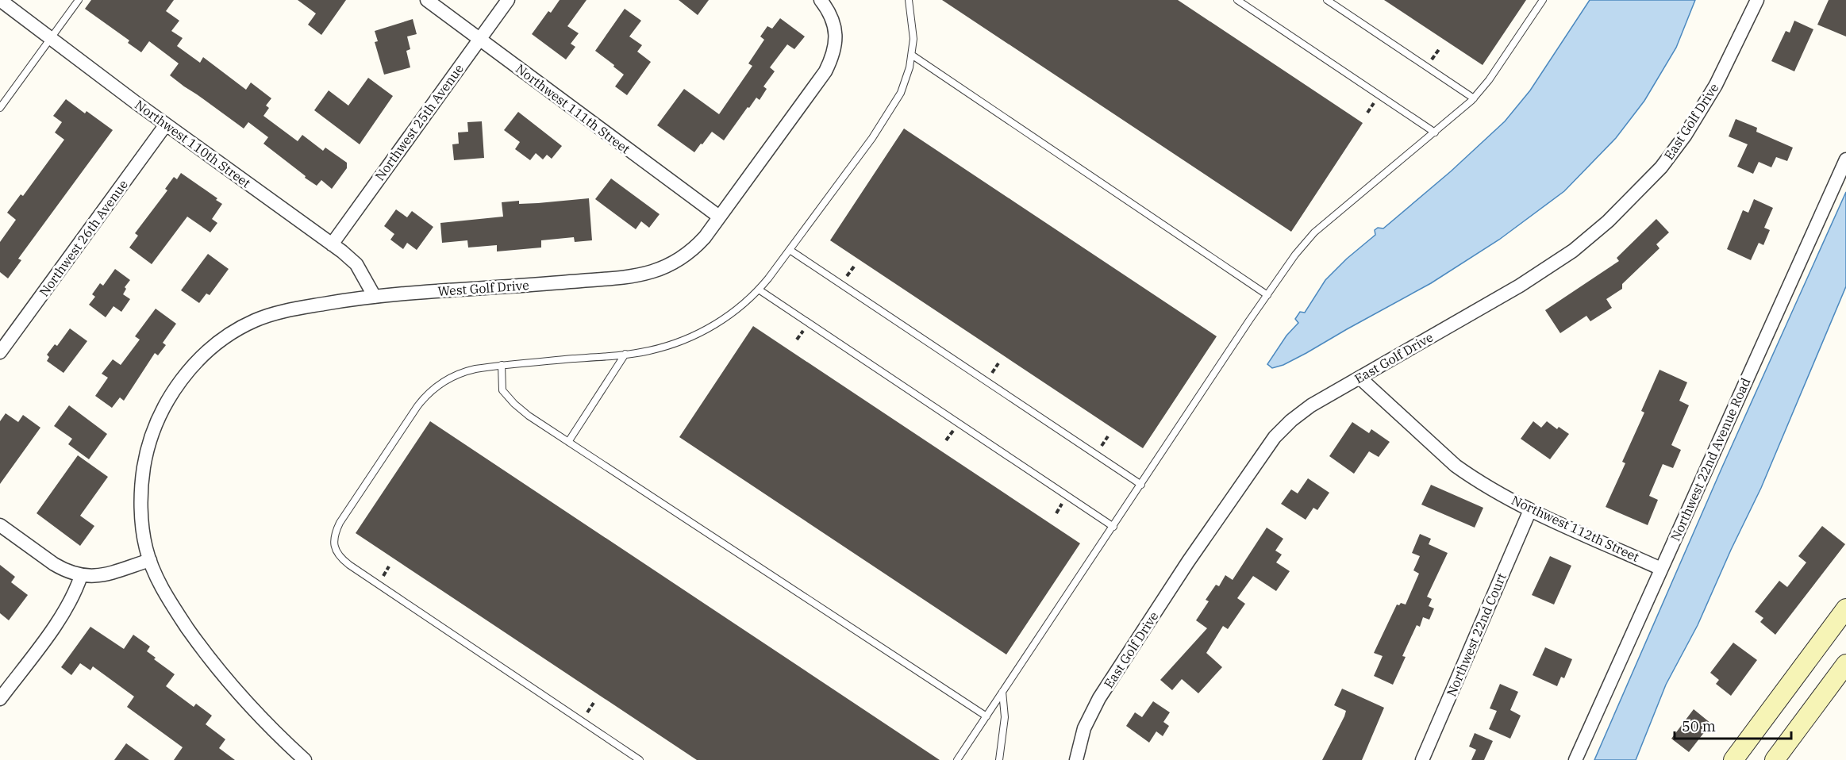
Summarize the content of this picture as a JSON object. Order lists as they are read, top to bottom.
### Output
{
  "streets": {
    "street": [
      "Northwest 111th Street",
      "East Golf Drive",
      "Northwest 25th Avenue",
      "Northwest 110th Street",
      "Northwest 26th Avenue",
      "West Golf Drive",
      "Northwest 22nd Avenue Road",
      "Northwest 112th Street",
      "Northwest 22nd Court"
    ]
  },
  "crossings": [
    ["Northwest 111th Street", "Northwest 25th Avenue"],
    ["Northwest 111th Street", "West Golf Drive"],
    ["East Golf Drive", "Northwest 112th Street"],
    ["Northwest 25th Avenue", "Northwest 110th Street"],
    ["Northwest 110th Street", "Northwest 26th Avenue"],
    ["Northwest 110th Street", "West Golf Drive"],
    ["Northwest 22nd Avenue Road", "Northwest 112th Street"],
    ["Northwest 112th Street", "Northwest 22nd Court"]
  ],
  "scale_bar": "50 m"
}
